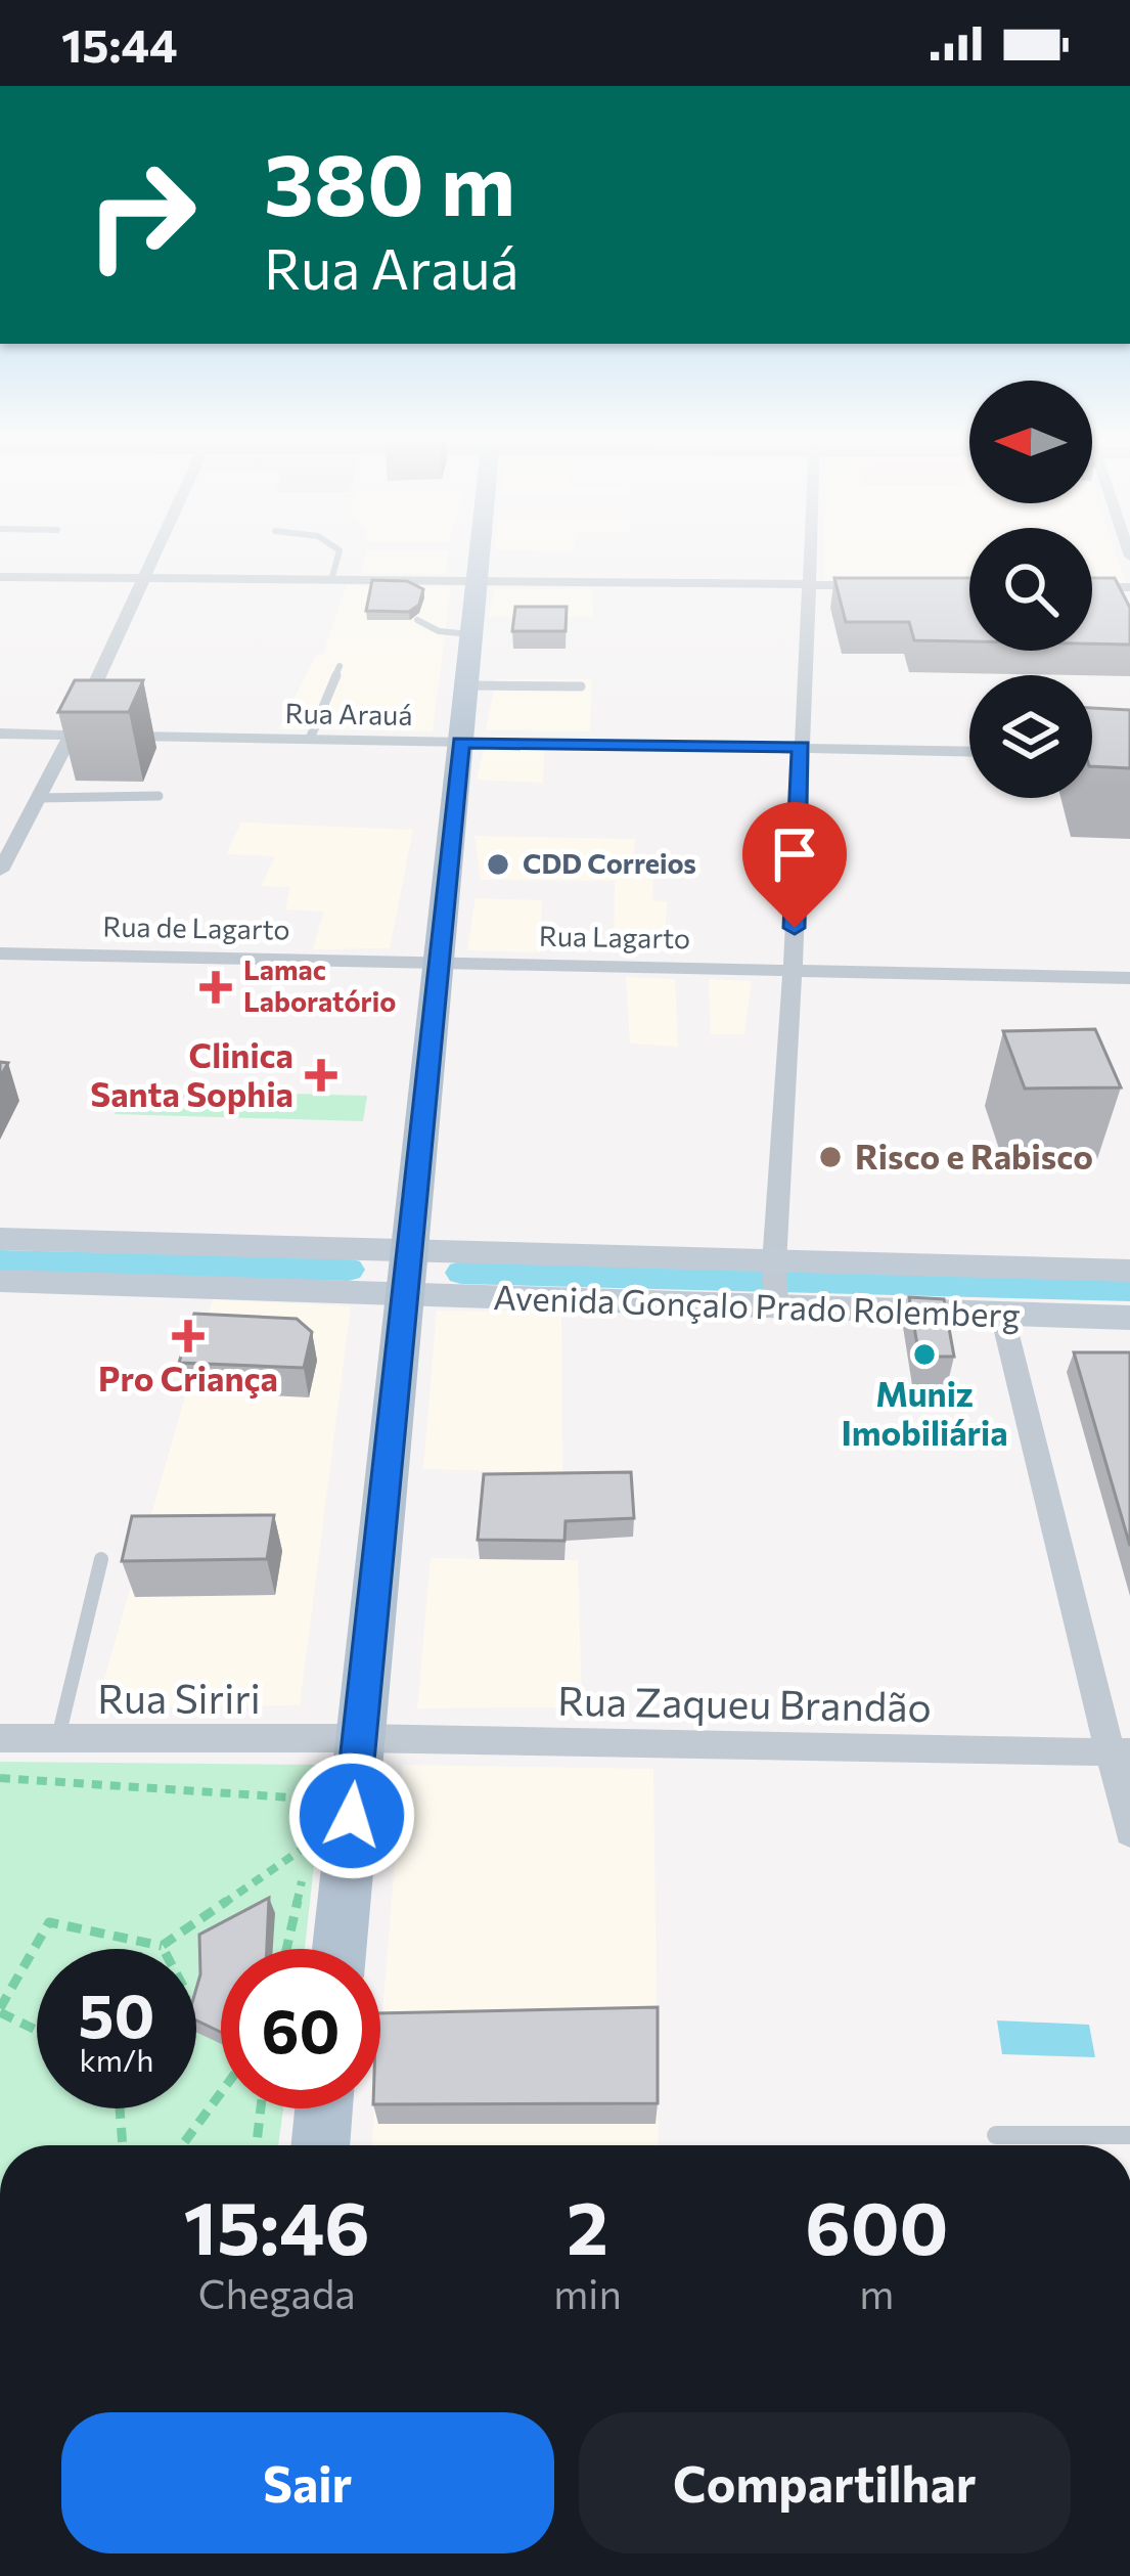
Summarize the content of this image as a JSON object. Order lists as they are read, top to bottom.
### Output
{
  "streets": {
    "main road": ["Avenida Gonçalo Prado Rolemberg"],
    "street": [
      "Rua Arauá",
      "Rua de Lagarto",
      "Rua Lagarto",
      "Rua Siriri",
      "Rua Zaqueu Brandão"
    ]
  },
  "crossings": [
    ["Rua de Lagarto", "Rua Lagarto"],
    ["Rua Siriri", "Rua Zaqueu Brandão"]
  ],
  "places": {
    "other": ["CDD Correios", "Risco e Rabisco", "Muniz Imobiliária"],
    "health": ["Lamac Laboratório", "Clinica Santa Sophia", "Pro Criança"]
  },
  "north": "left",
  "page": {
    "status": "15:44",
    "turn": ["380 m", "Rua Arauá"],
    "speed": "50 km/h",
    "limit": "60",
    "eta": [
      "15:46",
      "Chegada",
      "2",
      "min",
      "600",
      "m"
    ],
    "buttons": ["Sair", "Compartilhar"]
  }
}
